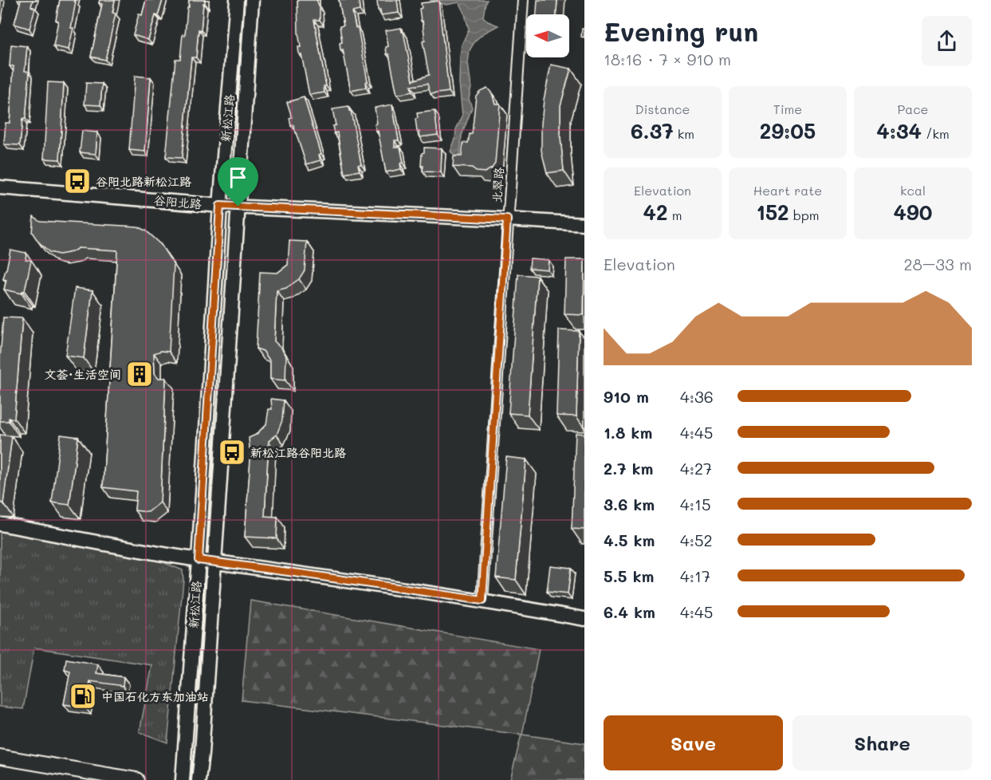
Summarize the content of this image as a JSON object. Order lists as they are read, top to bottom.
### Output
{
  "streets": {
    "main road": ["新松江路", "谷阳北路"],
    "street": ["北翠路"]
  },
  "crossings": [
    ["新松江路", "谷阳北路"],
    ["北翠路", "谷阳北路"]
  ],
  "places": {
    "bus stop": ["谷阳北路新松江路", "新松江路谷阳北路"],
    "building": ["文荟·生活空间"],
    "fuel station": ["中国石化方东加油站"]
  },
  "north": "left",
  "page": {
    "heading": ["Evening run", "18:16 · 7 × 910 m"],
    "stats": [
      ["Distance", "6.37 km"],
      ["Time", "29:05"],
      ["Pace", "4:34 /km"],
      ["Elevation", "42 m"],
      ["Heart rate", "152 bpm"],
      ["kcal", "490"]
    ],
    "chart": ["Elevation", "28–33 m"],
    "list": [
      {
        "name": "910 m",
        "note": "4:36"
      },
      {
        "name": "1.8 km",
        "note": "4:45"
      },
      {
        "name": "2.7 km",
        "note": "4:27"
      },
      {
        "name": "3.6 km",
        "note": "4:15"
      },
      {
        "name": "4.5 km",
        "note": "4:52"
      },
      {
        "name": "5.5 km",
        "note": "4:17"
      },
      {
        "name": "6.4 km",
        "note": "4:45"
      }
    ],
    "buttons": ["Save", "Share"]
  }
}
